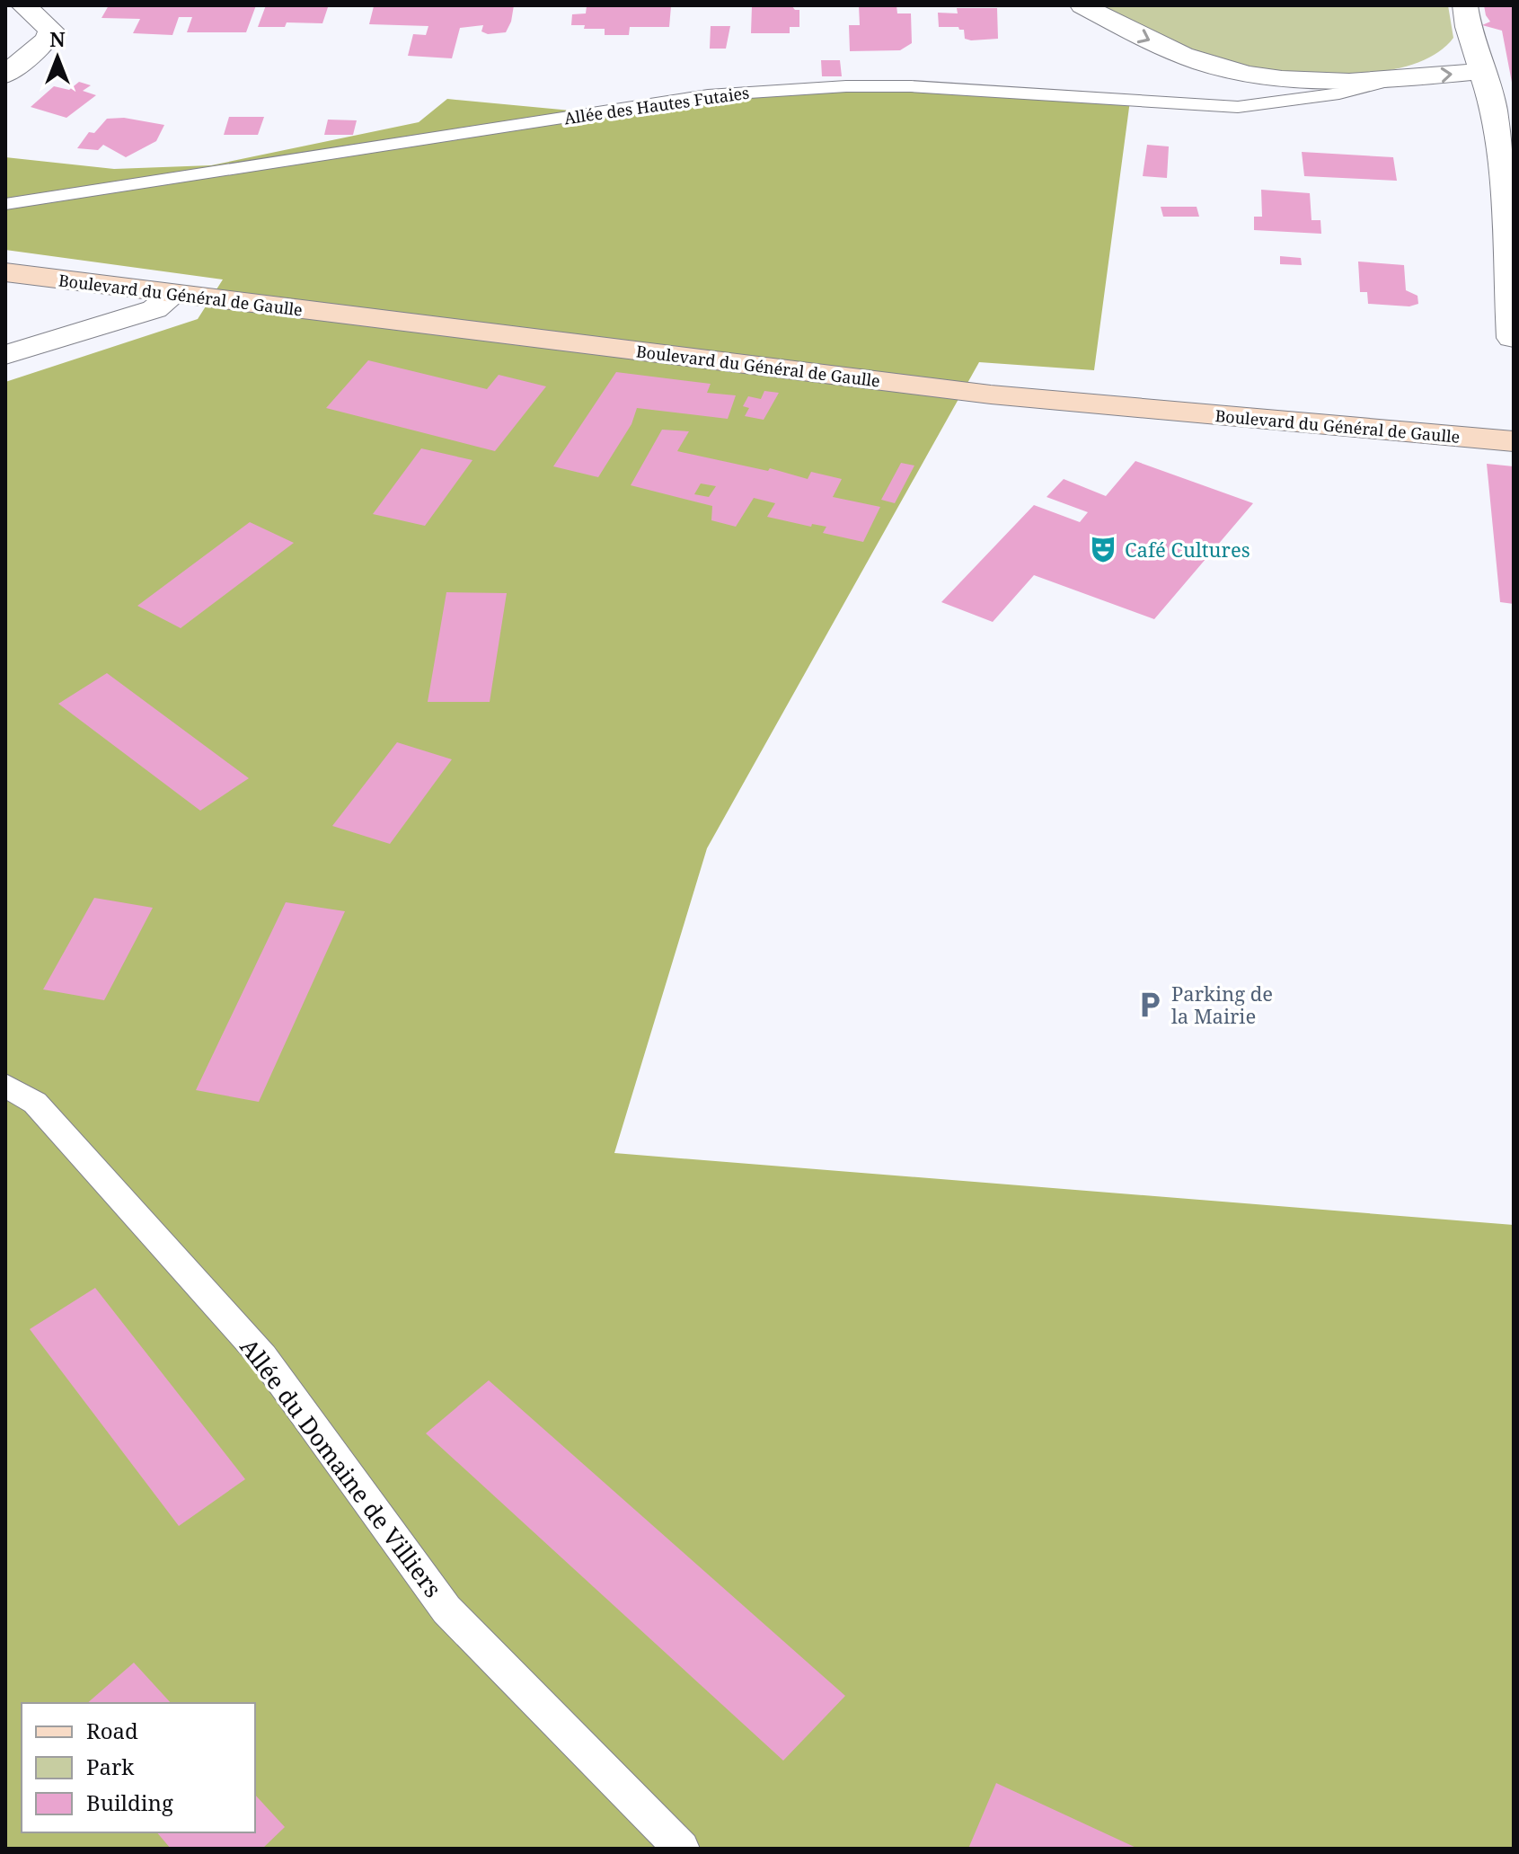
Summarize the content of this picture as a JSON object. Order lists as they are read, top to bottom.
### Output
{
  "streets": {
    "main road": ["Boulevard du Général de Gaulle"],
    "lane": ["Allée des Hautes Futaies", "Allée du Domaine de Villiers"]
  },
  "places": {
    "theatre": ["Café Cultures"],
    "parking": ["Parking de la Mairie"]
  },
  "legend": ["Road", "Park", "Building"],
  "north": "top"
}
